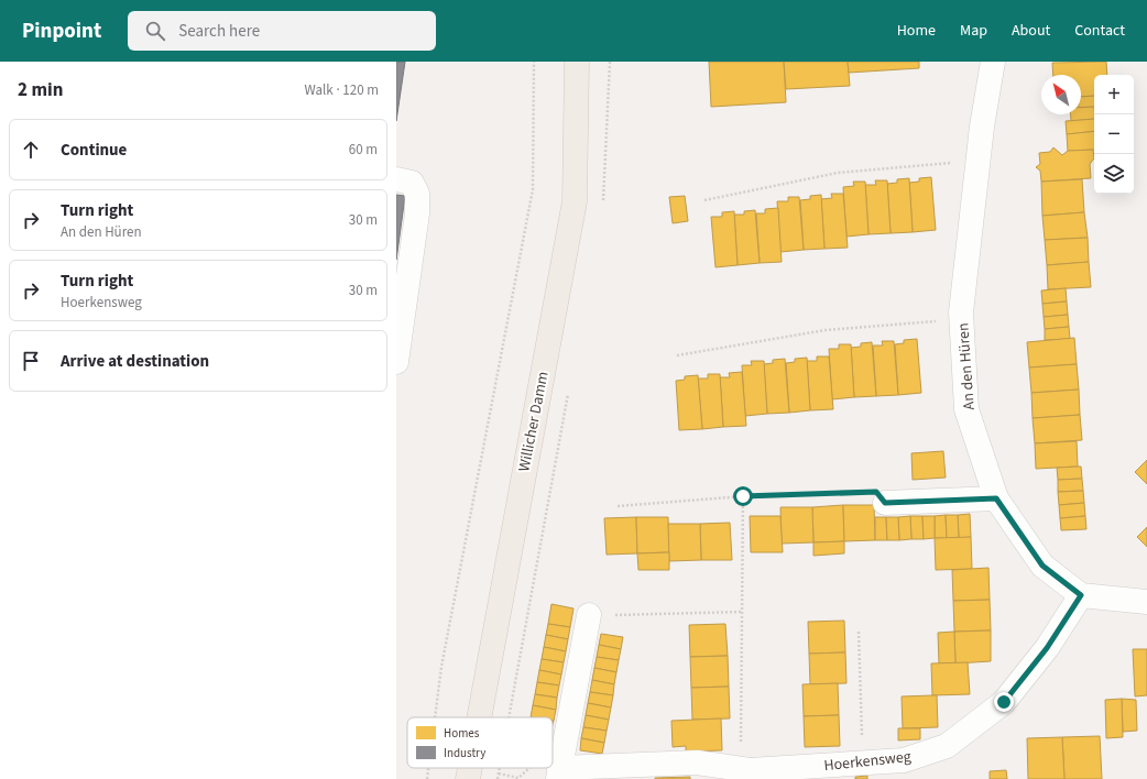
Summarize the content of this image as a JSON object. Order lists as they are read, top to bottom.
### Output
{
  "streets": {
    "main road": ["Willicher Damm"],
    "street": ["An den Hüren", "Hoerkensweg"]
  },
  "crossings": [
    ["An den Hüren", "Hoerkensweg"]
  ],
  "legend": ["Homes", "Industry"],
  "north": "top left",
  "page": {
    "header": "Pinpoint",
    "search": "Search here",
    "nav": [
      "Home",
      "Map",
      "About",
      "Contact"
    ],
    "heading": ["2 min", "Walk · 120 m"],
    "map_buttons": ["+", "−"],
    "list": [
      ["Continue", "60 m"],
      ["Turn right", "An den Hüren", "30 m"],
      ["Turn right", "Hoerkensweg", "30 m"],
      "Arrive at destination"
    ]
  }
}
